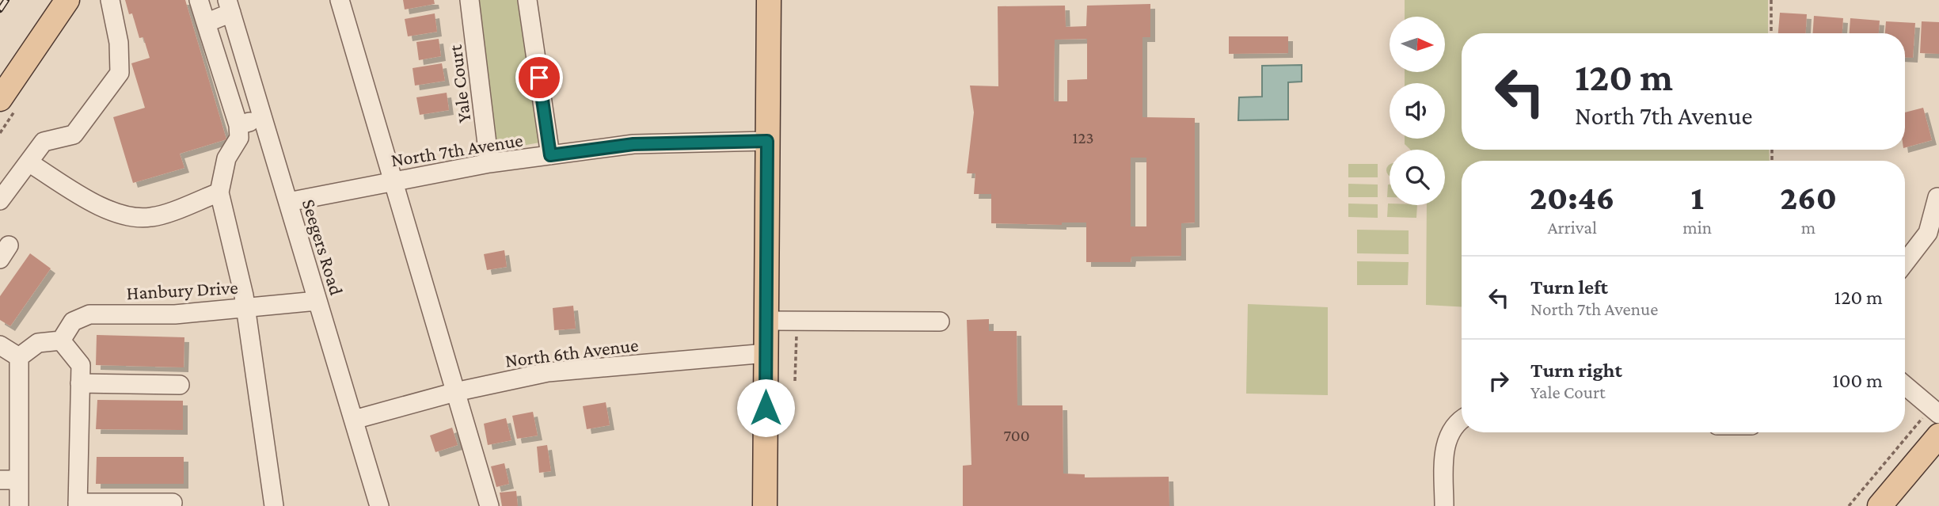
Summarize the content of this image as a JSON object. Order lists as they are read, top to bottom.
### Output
{
  "streets": {
    "street": [
      "Yale Court",
      "North 7th Avenue",
      "Seegers Road",
      "Hanbury Drive",
      "North 6th Avenue"
    ]
  },
  "crossings": [
    ["Yale Court", "North 7th Avenue"],
    ["North 7th Avenue", "Seegers Road"],
    ["Seegers Road", "Hanbury Drive"],
    ["Seegers Road", "North 6th Avenue"]
  ],
  "house_numbers": ["123", "700"],
  "north": "right",
  "page": {
    "turn": ["120 m", "North 7th Avenue"],
    "eta": [
      "20:46",
      "Arrival",
      "1",
      "min",
      "260",
      "m"
    ],
    "list": [
      {
        "name": "Turn left",
        "note": "North 7th Avenue",
        "value": "120 m"
      },
      {
        "name": "Turn right",
        "note": "Yale Court",
        "value": "100 m"
      }
    ]
  }
}
